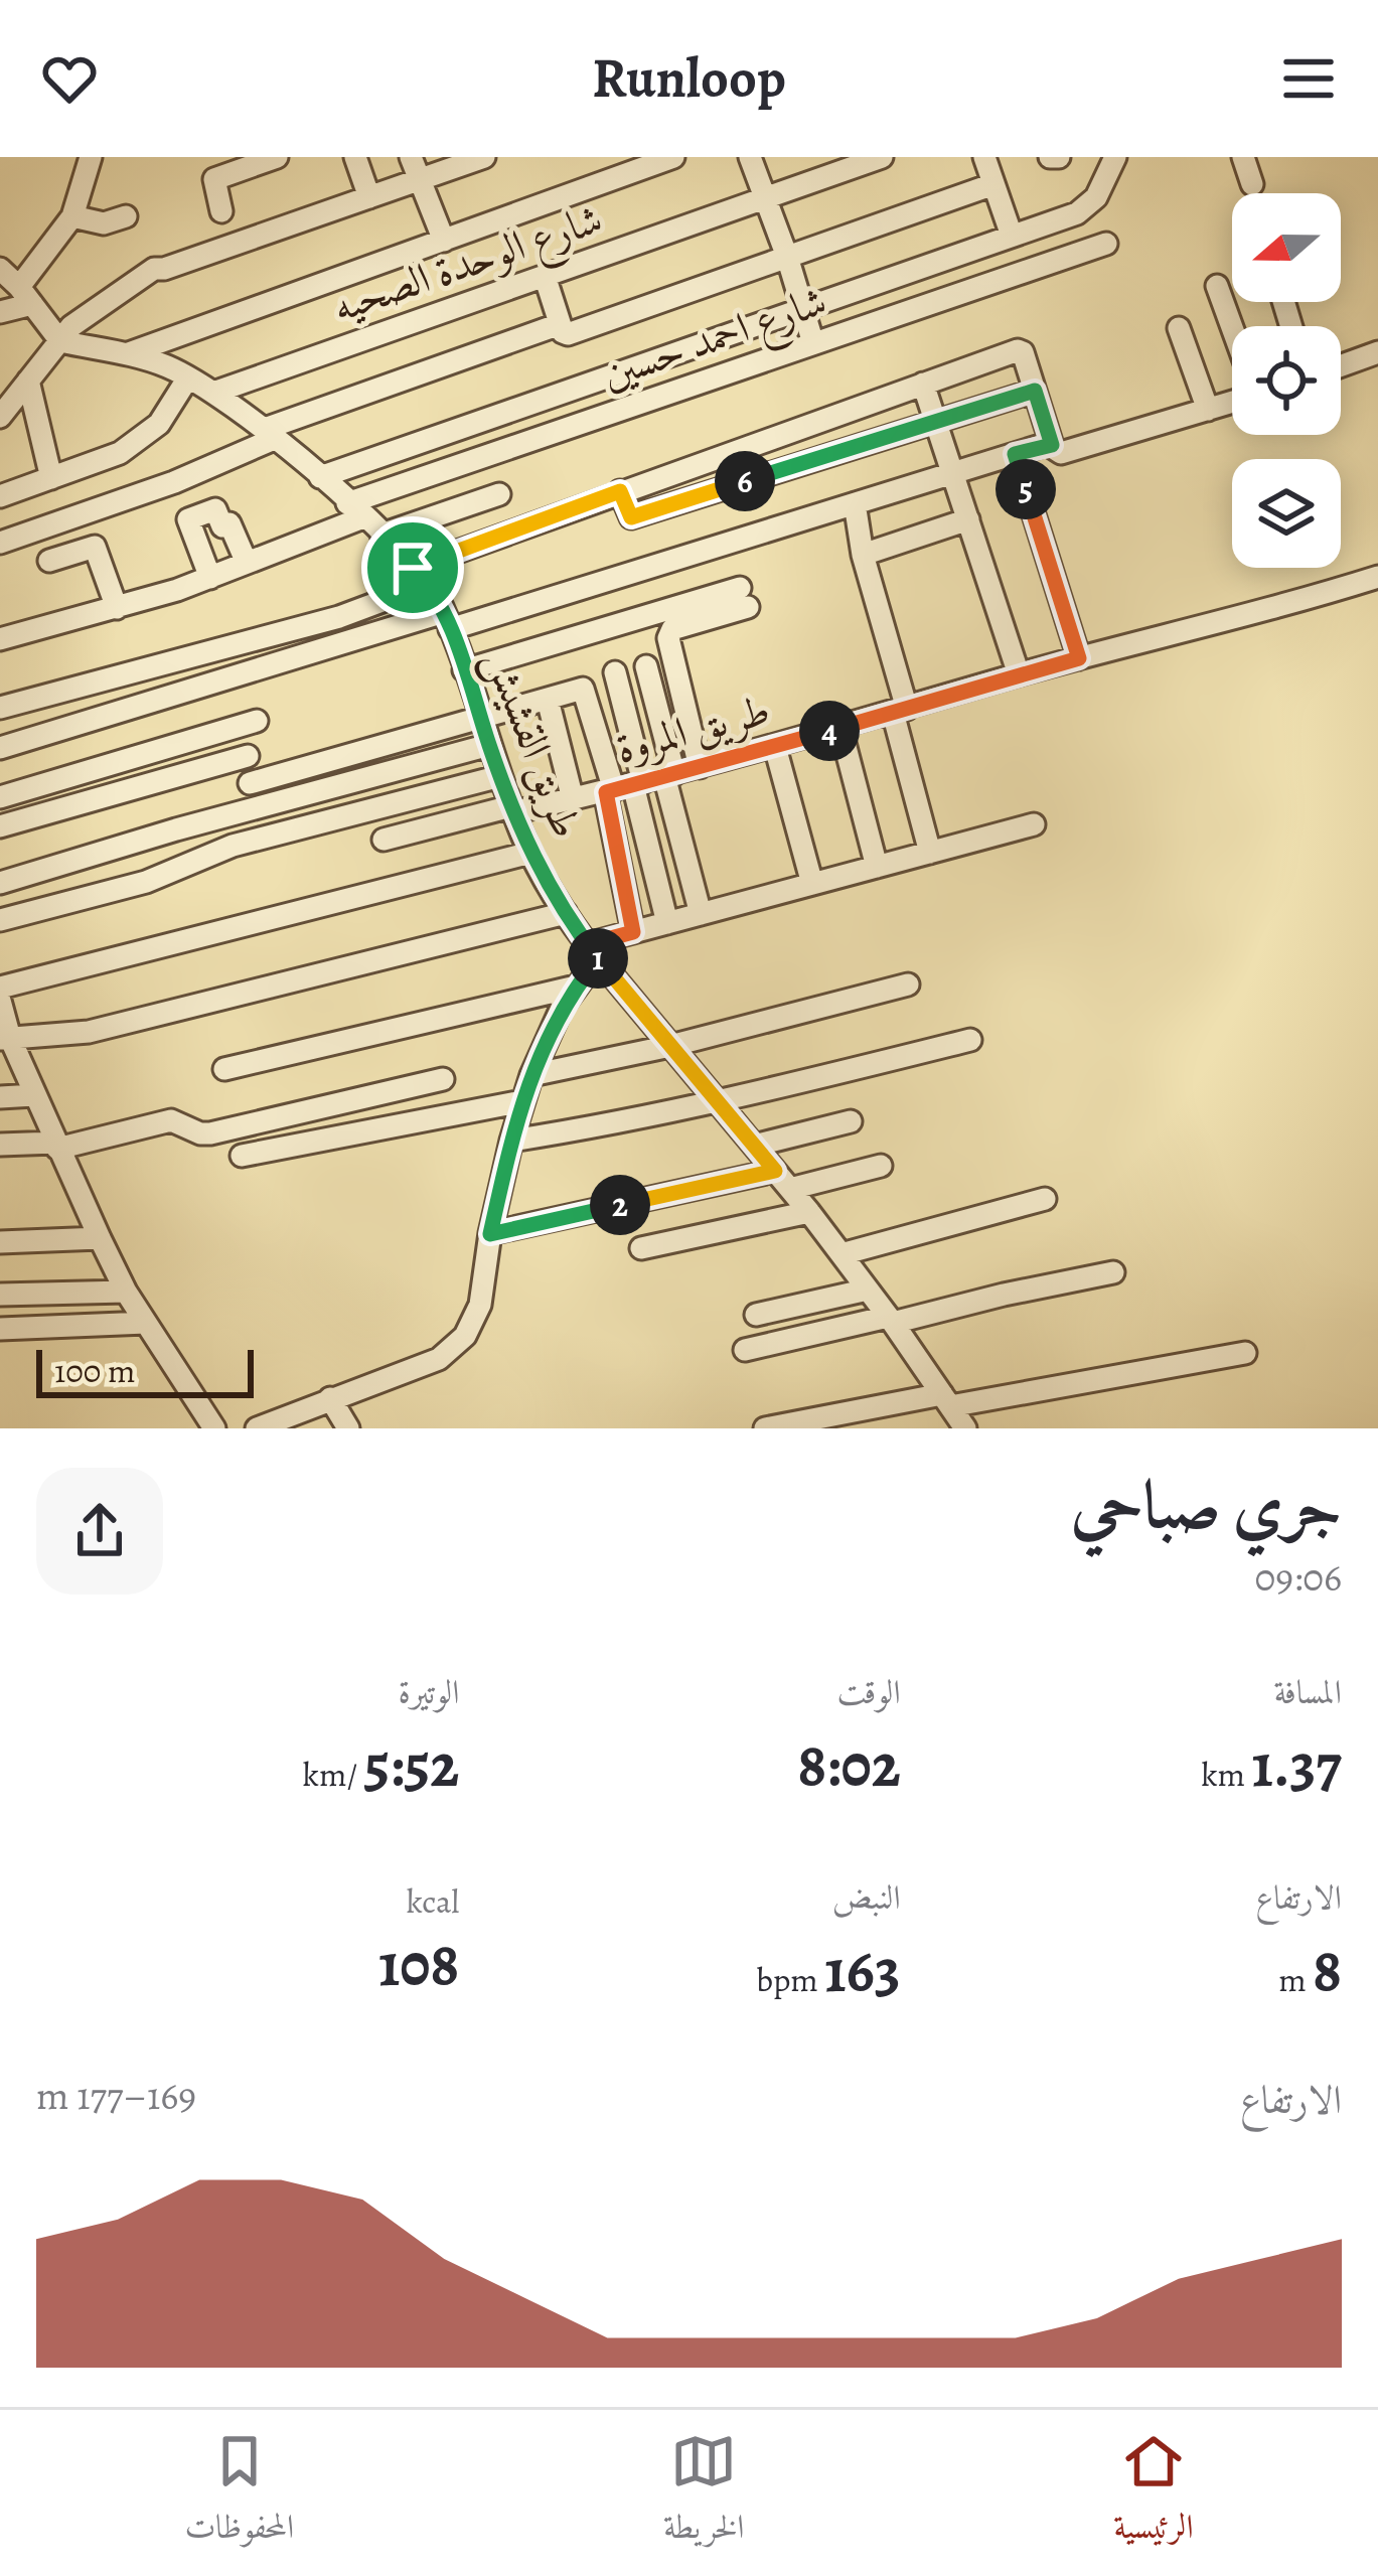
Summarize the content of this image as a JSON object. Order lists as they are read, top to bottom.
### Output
{
  "streets": {
    "street": [
      "شارع الوحدة الصحيه",
      "شارع احمد حسين",
      "طريق المروة",
      "طريق القشيش"
    ]
  },
  "crossings": [
    ["شارع الوحدة الصحيه", "طريق القشيش"],
    ["شارع احمد حسين", "طريق القشيش"],
    ["طريق المروة", "طريق القشيش"]
  ],
  "scale_bar": "100 m",
  "north": "left",
  "page": {
    "header": "Runloop",
    "pins": [
      "6",
      "5",
      "4",
      "1",
      "2"
    ],
    "scale": "100 m",
    "heading": ["جري صباحي", "09:06"],
    "stats": [
      ["المسافة", "1.37 km"],
      ["الوقت", "8:02"],
      ["الوتيرة", "5:52 /km"],
      ["الارتفاع", "8 m"],
      ["النبض", "163 bpm"],
      ["kcal", "108"]
    ],
    "chart": ["الارتفاع", "169–177 m"],
    "tabs": ["الرئيسية", "الخريطة", "المحفوظات"]
  }
}
